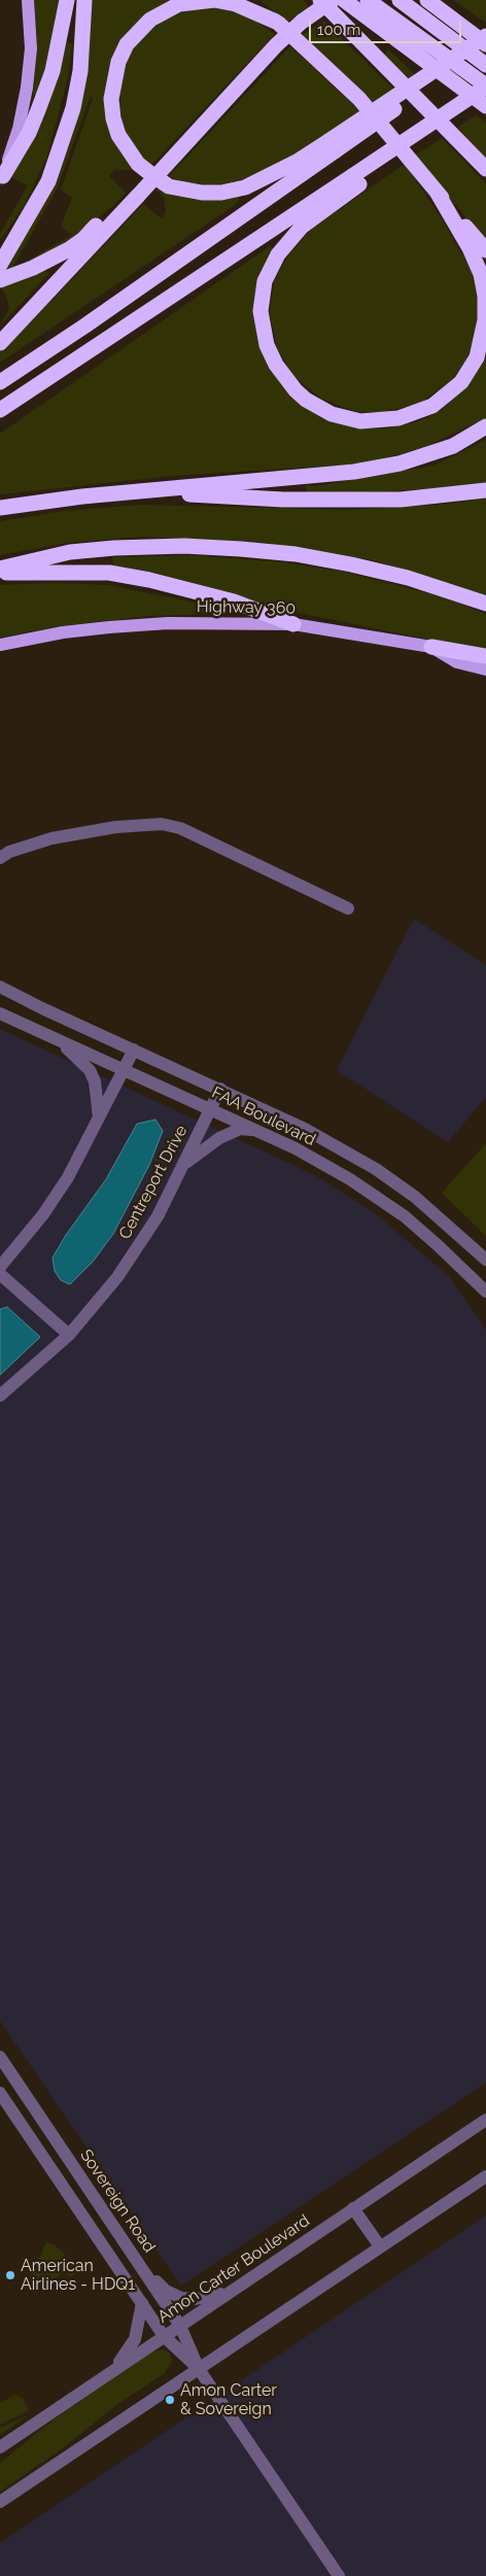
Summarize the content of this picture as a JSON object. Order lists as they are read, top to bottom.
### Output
{
  "streets": {
    "main road": ["Highway 360"],
    "street": [
      "FAA Boulevard",
      "Centreport Drive",
      "Sovereign Road",
      "Amon Carter Boulevard"
    ]
  },
  "crossings": [
    ["FAA Boulevard", "Centreport Drive"],
    ["Sovereign Road", "Amon Carter Boulevard"]
  ],
  "places": ["American Airlines - HDQ1", "Amon Carter & Sovereign"],
  "scale_bar": "100 m"
}
